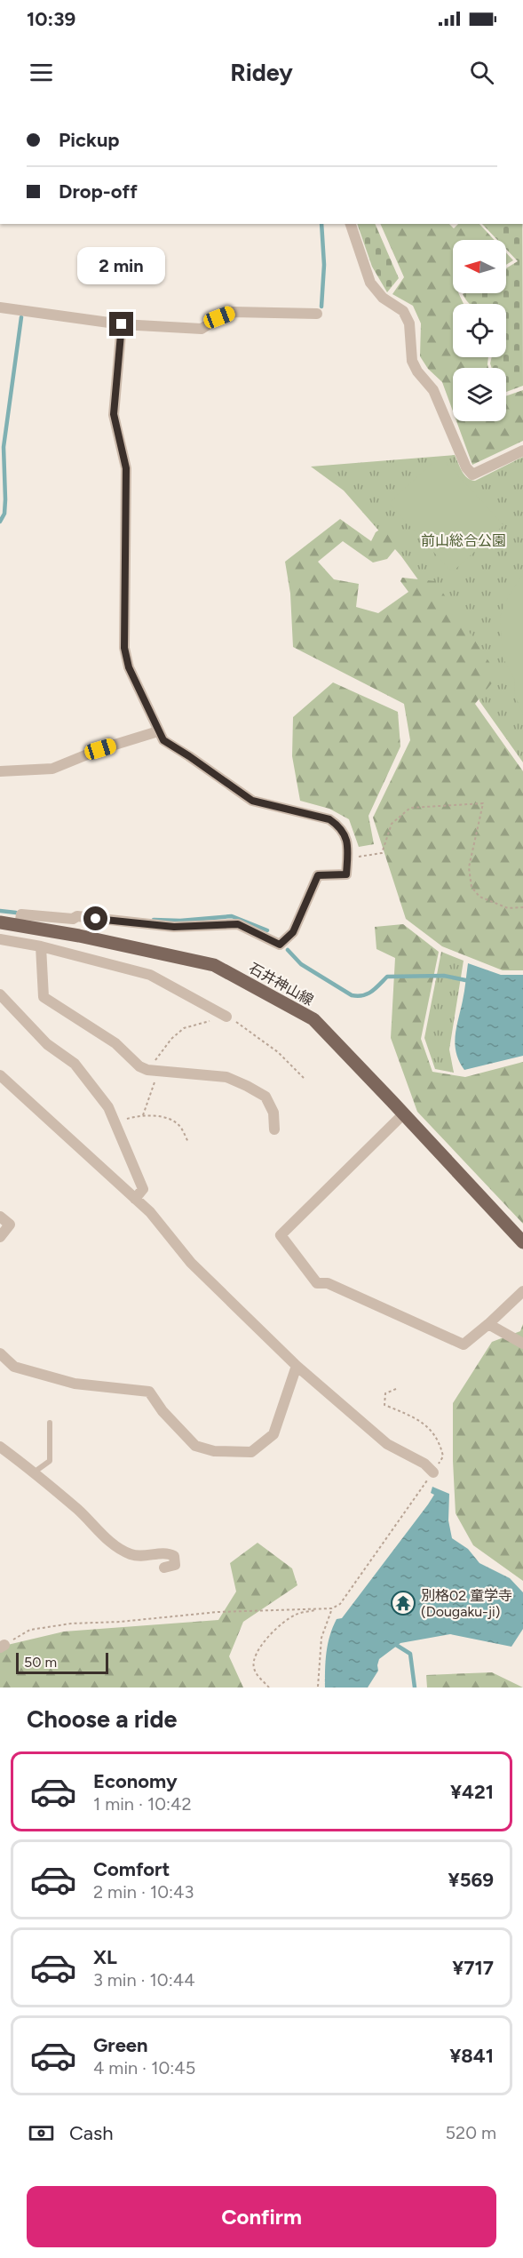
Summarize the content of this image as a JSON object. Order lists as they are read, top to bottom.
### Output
{
  "streets": {
    "main road": ["石井神山線"]
  },
  "parks": ["前山総合公園"],
  "places": {
    "temple": ["別格02 童学寺 (Dougaku-ji)"]
  },
  "scale_bar": "50 m",
  "north": "left",
  "page": {
    "status": "10:39",
    "header": "Ridey",
    "banner": ["Pickup", "Drop-off"],
    "bubble": "2 min",
    "scale": "50 m",
    "heading": "Choose a ride",
    "list": [
      {
        "name": "Economy",
        "note": "1 min · 10:42",
        "value": "¥421"
      },
      {
        "name": "Comfort",
        "note": "2 min · 10:43",
        "value": "¥569"
      },
      {
        "name": "XL",
        "note": "3 min · 10:44",
        "value": "¥717"
      },
      {
        "name": "Green",
        "note": "4 min · 10:45",
        "value": "¥841"
      }
    ],
    "pay": ["Cash", "520 m"],
    "buttons": "Confirm"
  }
}
